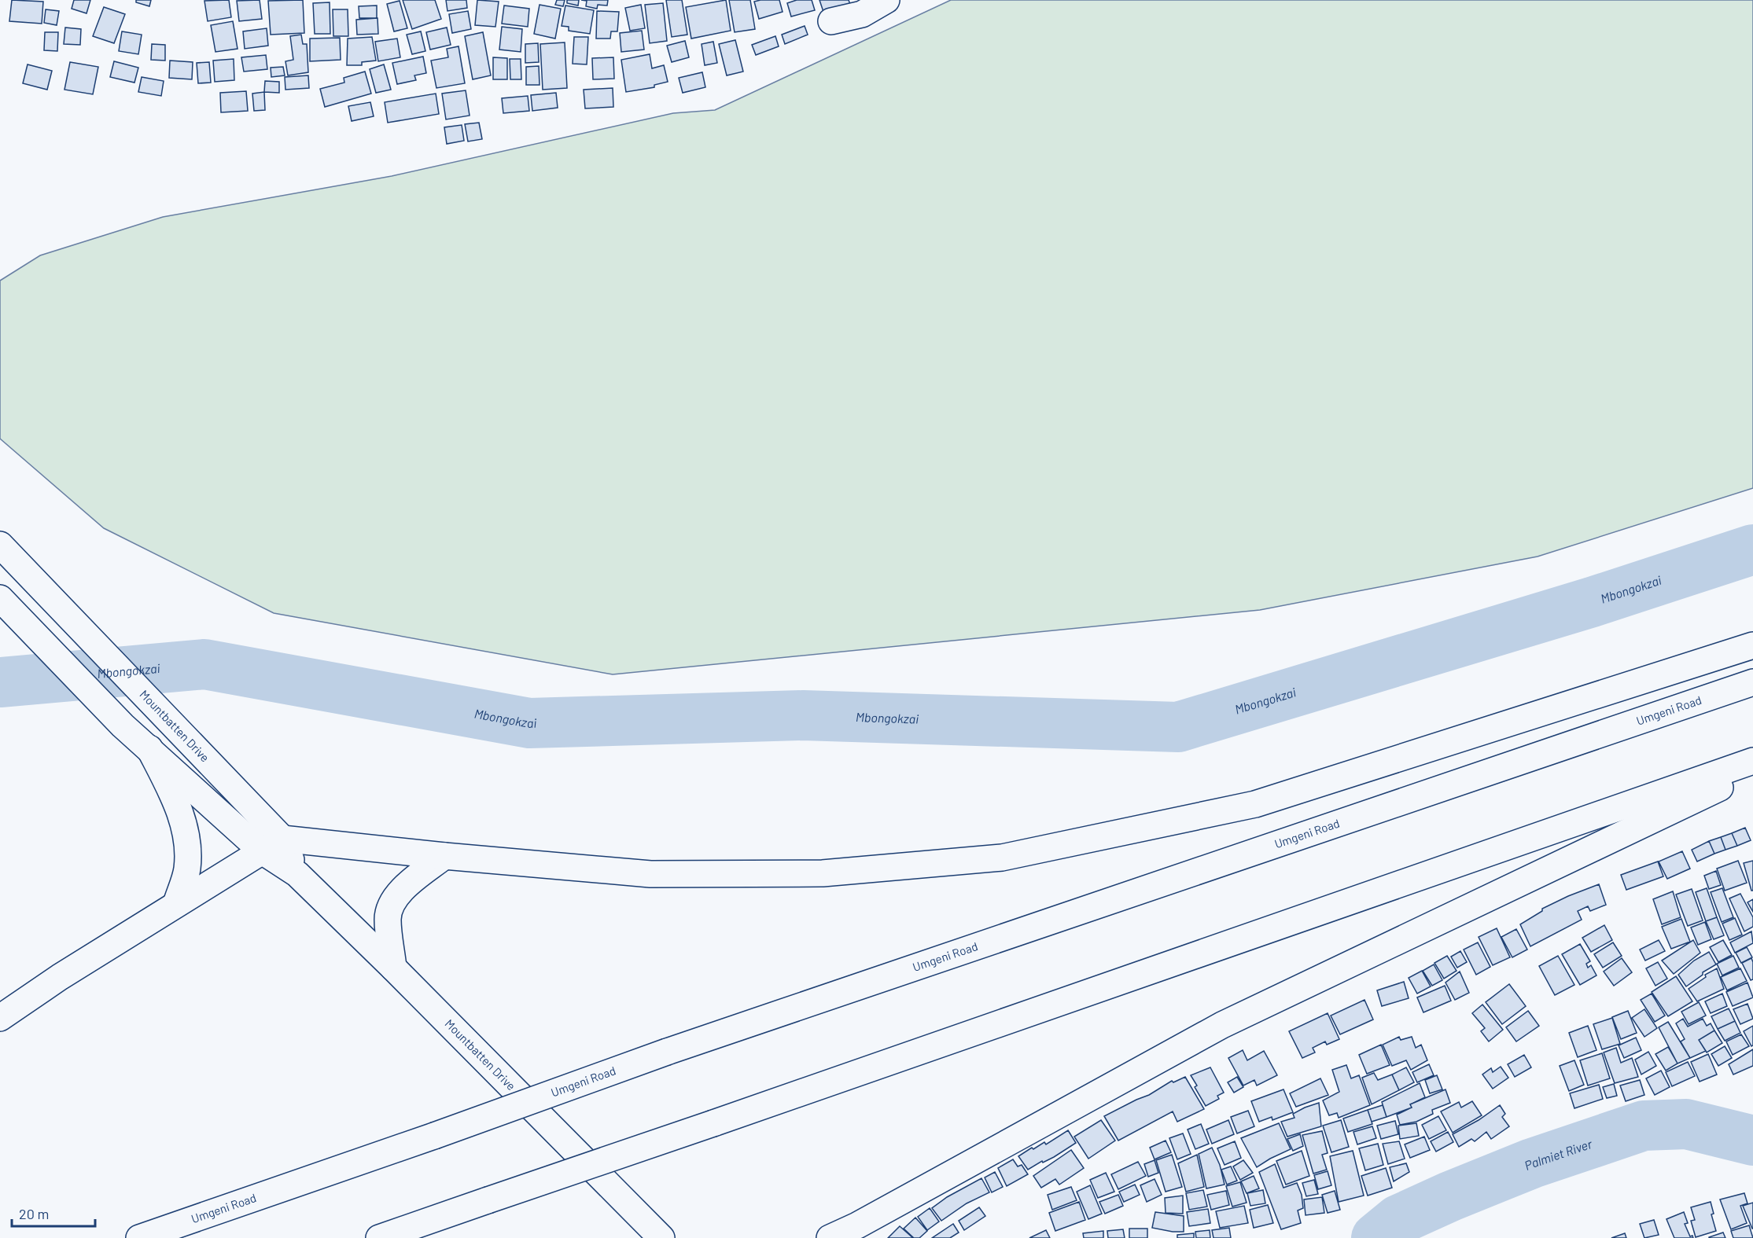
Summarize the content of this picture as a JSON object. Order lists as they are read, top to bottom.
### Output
{
  "streets": {
    "main road": ["Umgeni Road", "Mountbatten Drive"]
  },
  "water": ["Mbongokzai", "Palmiet River"],
  "scale_bar": "20 m"
}
